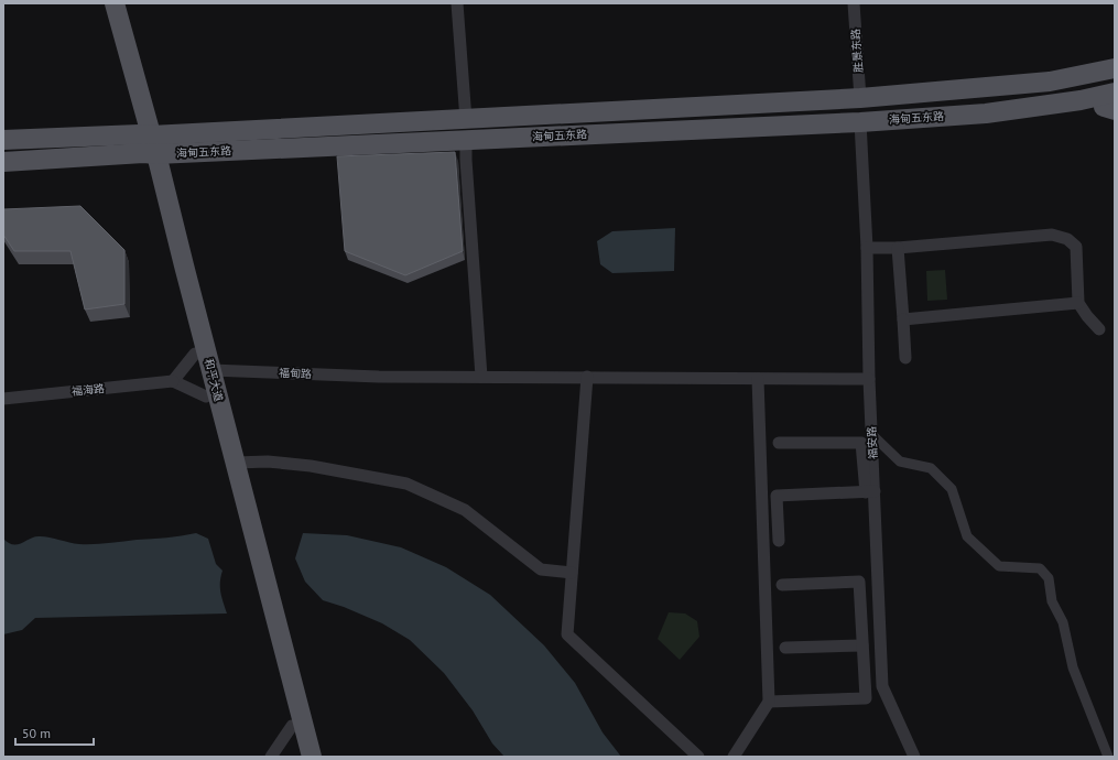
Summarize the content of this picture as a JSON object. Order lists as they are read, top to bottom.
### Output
{
  "streets": {
    "main road": ["海甸五东路", "和平大道"],
    "street": [
      "胜景东路",
      "福甸路",
      "福海路",
      "福安路"
    ]
  },
  "crossings": [
    ["胜景东路", "海甸五东路"],
    ["海甸五东路", "和平大道"],
    ["海甸五东路", "福安路"],
    ["福甸路", "和平大道"],
    ["福甸路", "福安路"]
  ],
  "scale_bar": "50 m"
}
